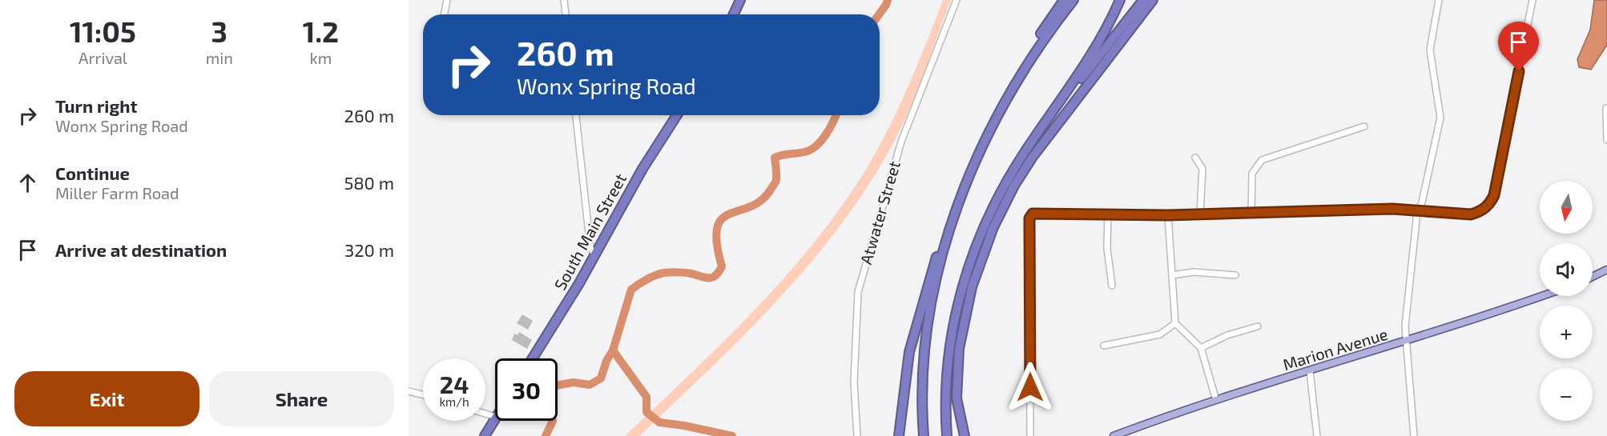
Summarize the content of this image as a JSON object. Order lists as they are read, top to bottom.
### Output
{
  "streets": {
    "highway": ["South Main Street"],
    "main road": ["Marion Avenue"],
    "street": ["Atwater Street"]
  },
  "north": "bottom",
  "page": {
    "eta": [
      "11:05",
      "Arrival",
      "3",
      "min",
      "1.2",
      "km"
    ],
    "turn": ["260 m", "Wonx Spring Road"],
    "list": [
      {
        "name": "Turn right",
        "note": "Wonx Spring Road",
        "value": "260 m"
      },
      {
        "name": "Continue",
        "note": "Miller Farm Road",
        "value": "580 m"
      },
      {
        "name": "Arrive at destination",
        "value": "320 m"
      }
    ],
    "map_buttons": ["+", "−"],
    "speed": "24 km/h",
    "limit": "30",
    "buttons": ["Exit", "Share"]
  }
}
